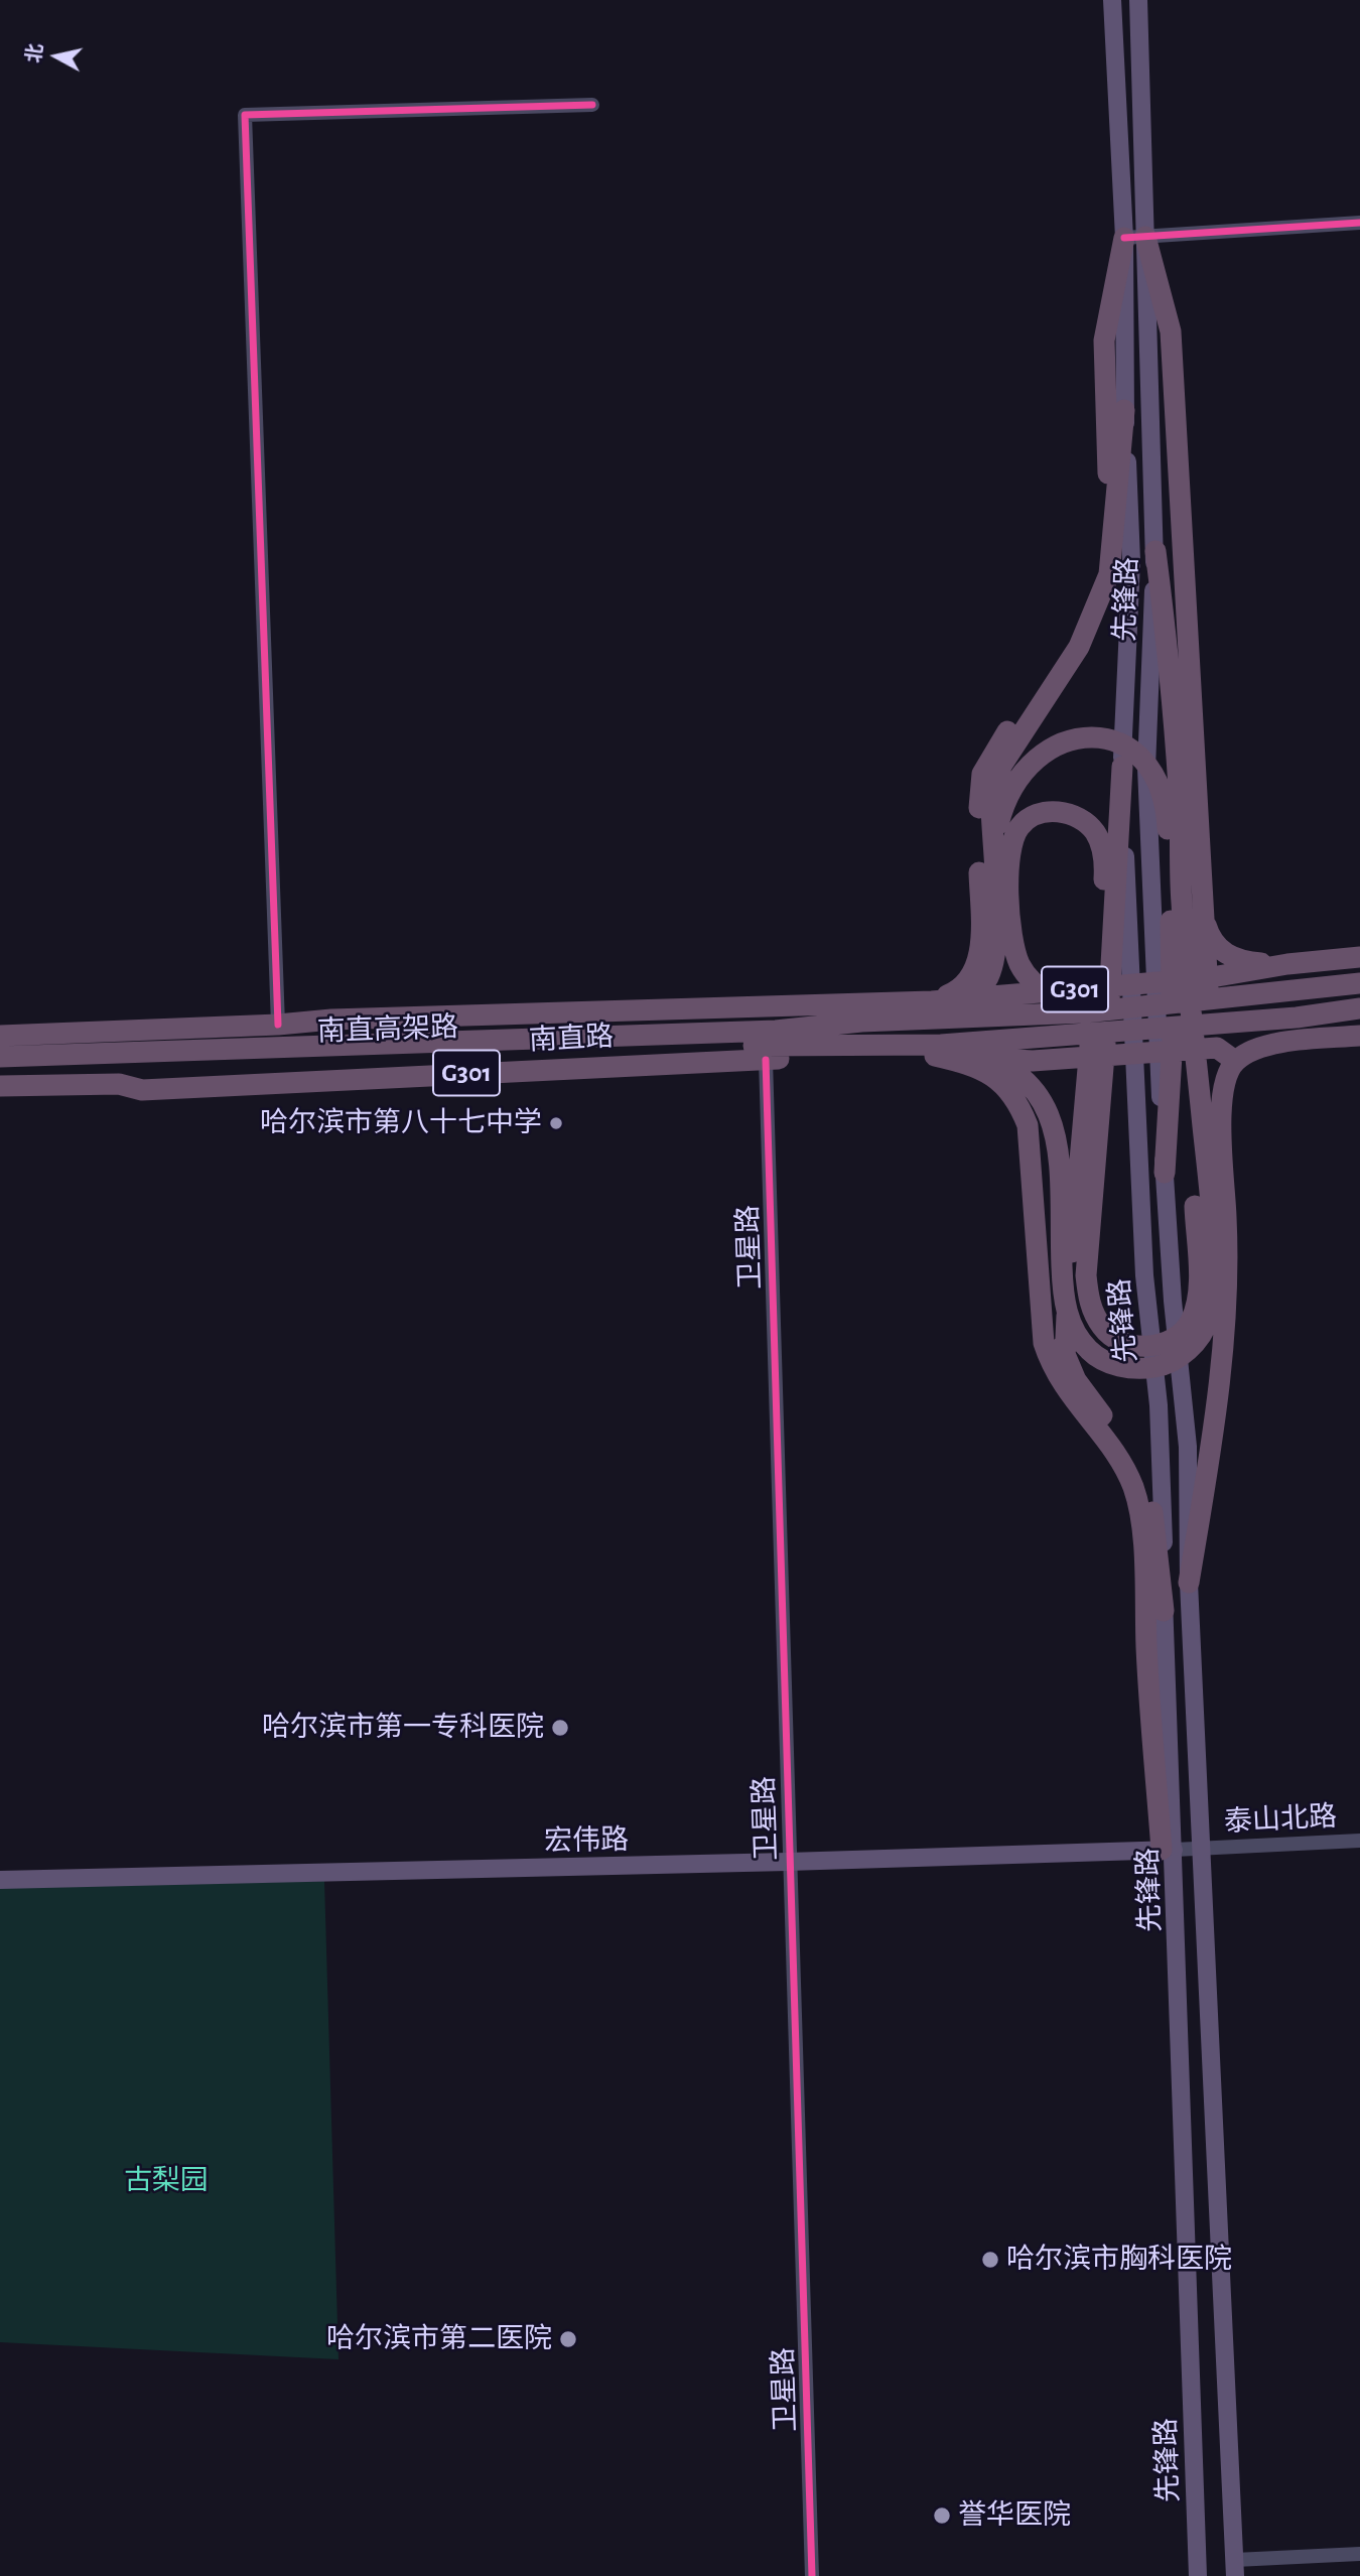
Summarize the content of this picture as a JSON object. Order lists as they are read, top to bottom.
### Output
{
  "streets": {
    "highway": ["G301", "南直高架路", "南直路"],
    "main road": ["先锋路", "宏伟路"],
    "street": ["卫星路", "泰山北路"]
  },
  "crossings": [
    ["先锋路", "泰山北路"],
    ["先锋路", "宏伟路"],
    ["G301", "南直路"],
    ["南直高架路", "南直路"],
    ["南直高架路", "卫星路"],
    ["南直路", "卫星路"],
    ["卫星路", "宏伟路"],
    ["泰山北路", "宏伟路"]
  ],
  "parks": ["古梨园"],
  "places": [
    "哈尔滨市第八十七中学",
    "哈尔滨市第一专科医院",
    "哈尔滨市胸科医院",
    "哈尔滨市第二医院",
    "誉华医院"
  ],
  "north": "left"
}
